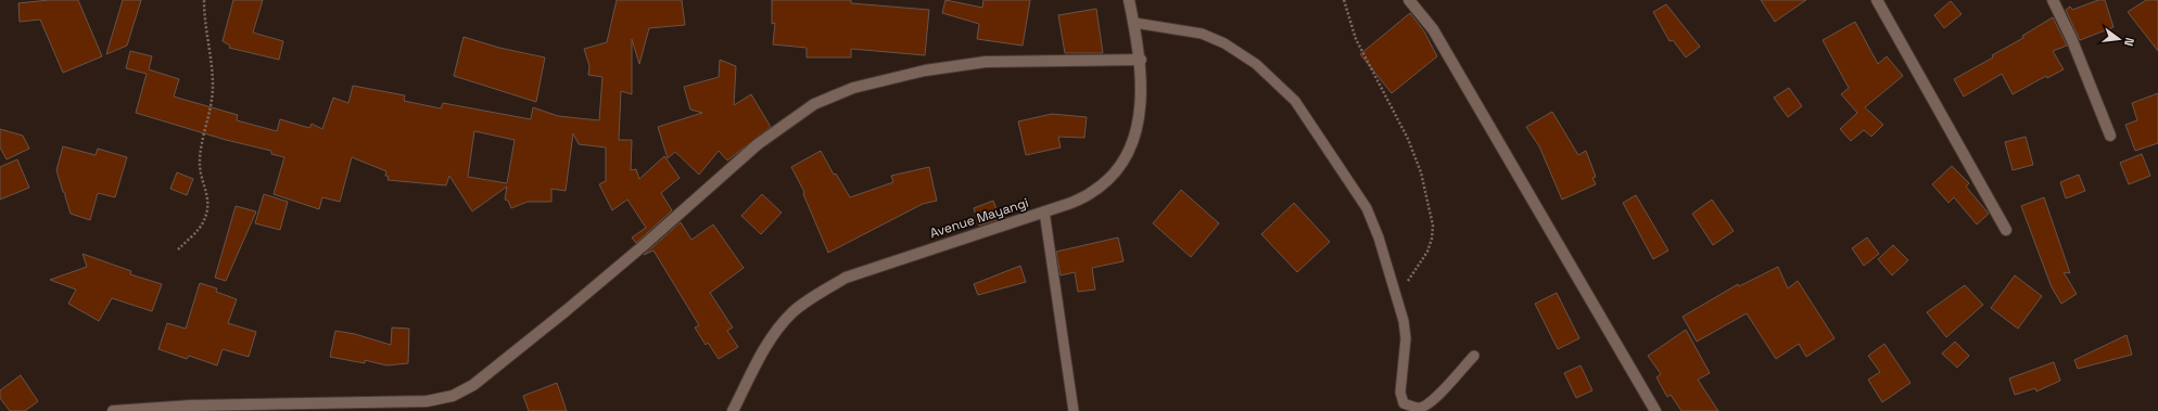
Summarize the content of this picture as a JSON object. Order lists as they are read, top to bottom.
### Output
{
  "streets": {
    "street": ["Avenue Mayangi"]
  },
  "north": "right"
}
